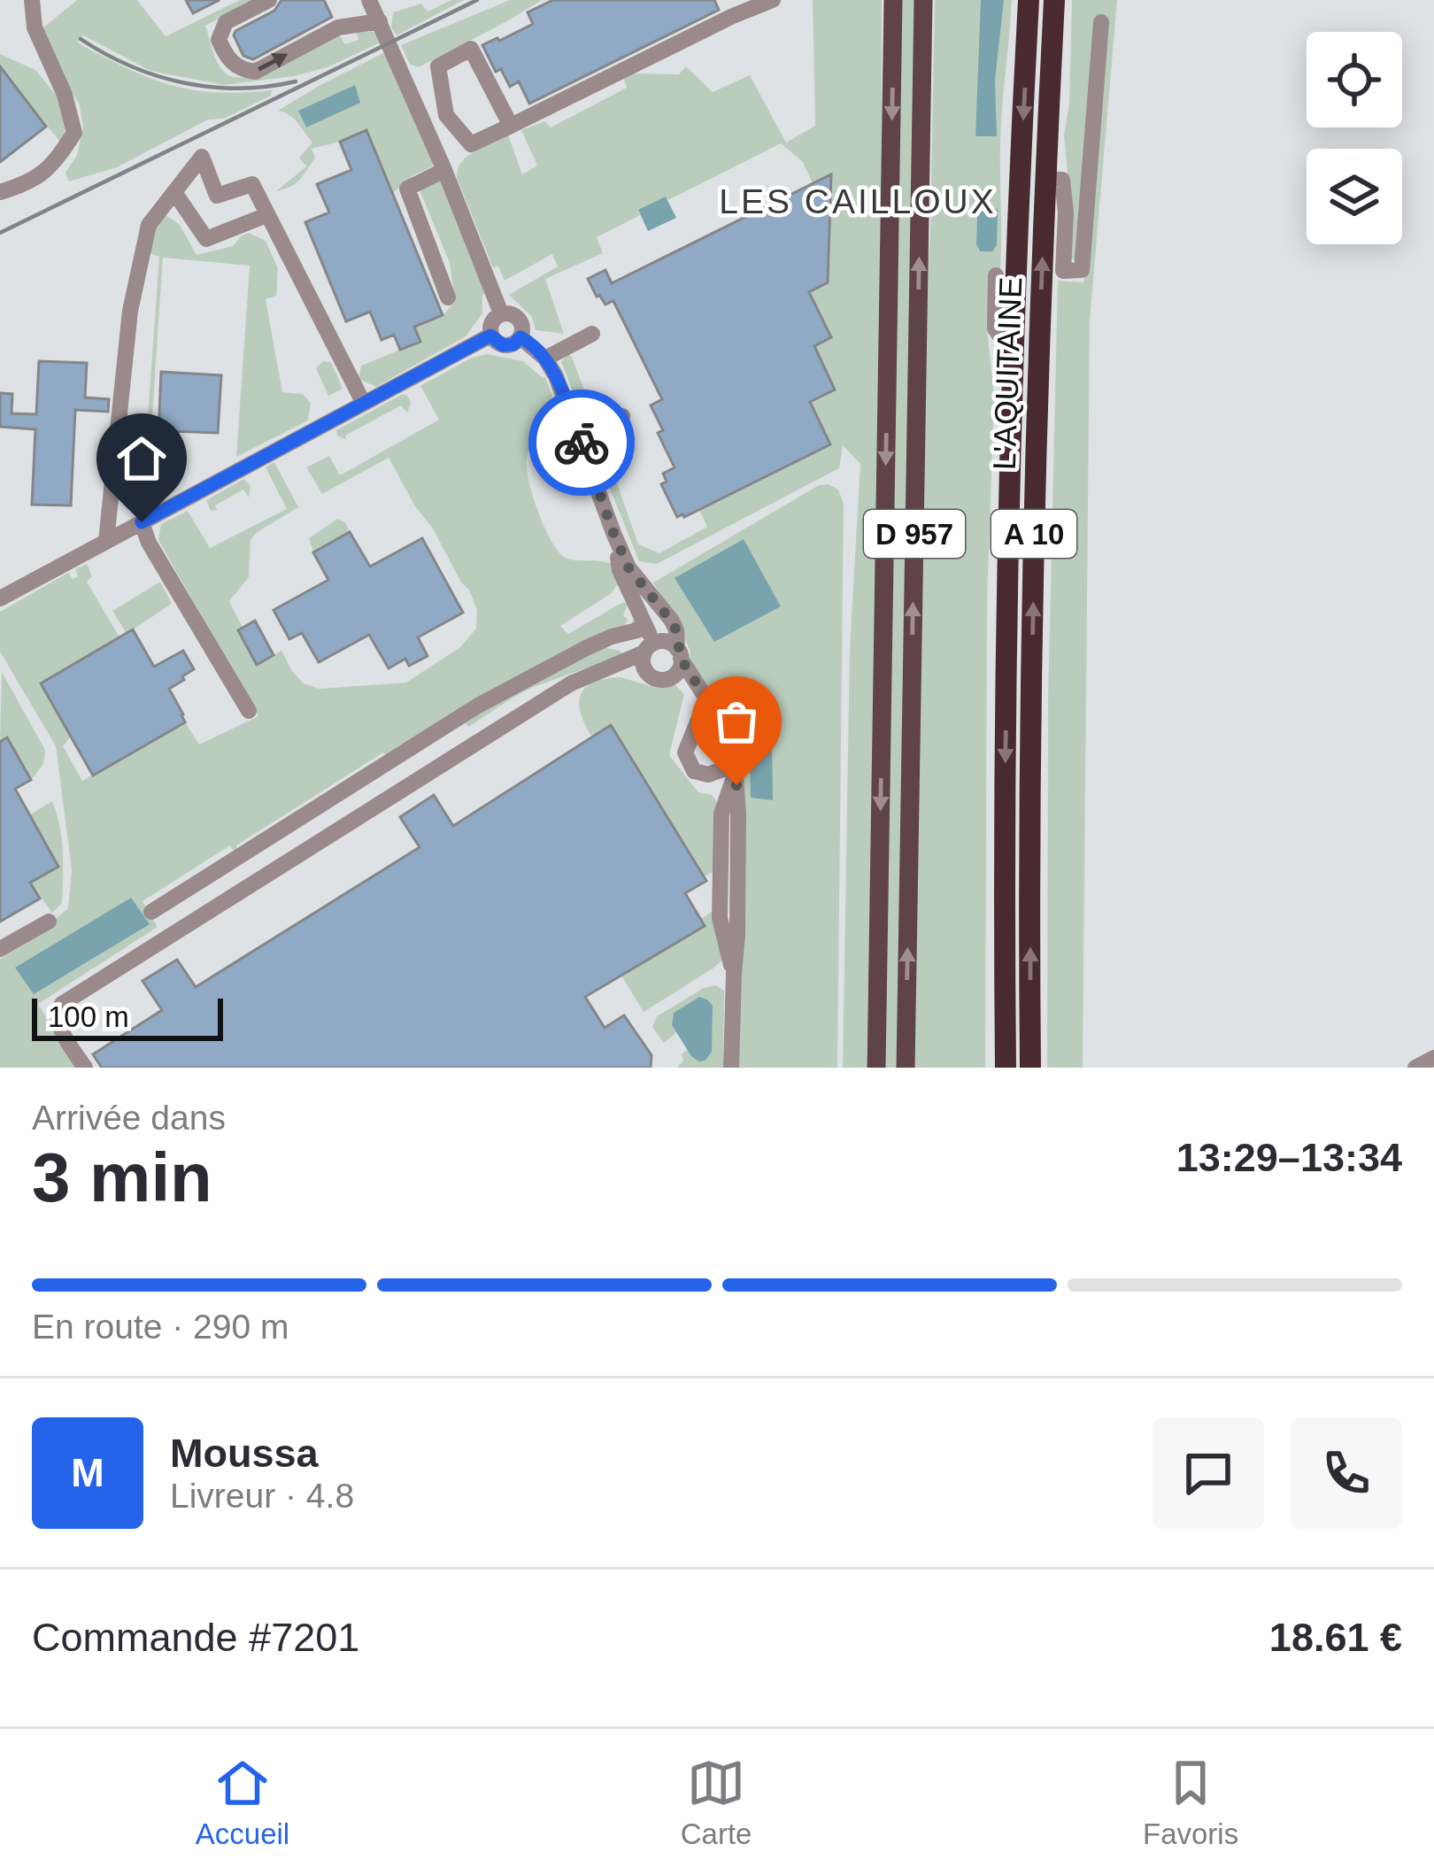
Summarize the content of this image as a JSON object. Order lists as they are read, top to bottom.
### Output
{
  "streets": {
    "highway": ["L'AQUITAINE", "A 10"],
    "main road": ["D 957"]
  },
  "districts": ["LES CAILLOUX"],
  "scale_bar": "100 m",
  "page": {
    "scale": "100 m",
    "heading": ["3 min", "Arrivée dans", "13:29–13:34"],
    "panel": [
      "Moussa",
      "Livreur · 4.8",
      "Commande #7201",
      "18.61 €"
    ],
    "bar": "En route · 290 m",
    "round": "M",
    "tabs": ["Accueil", "Carte", "Favoris"]
  }
}
